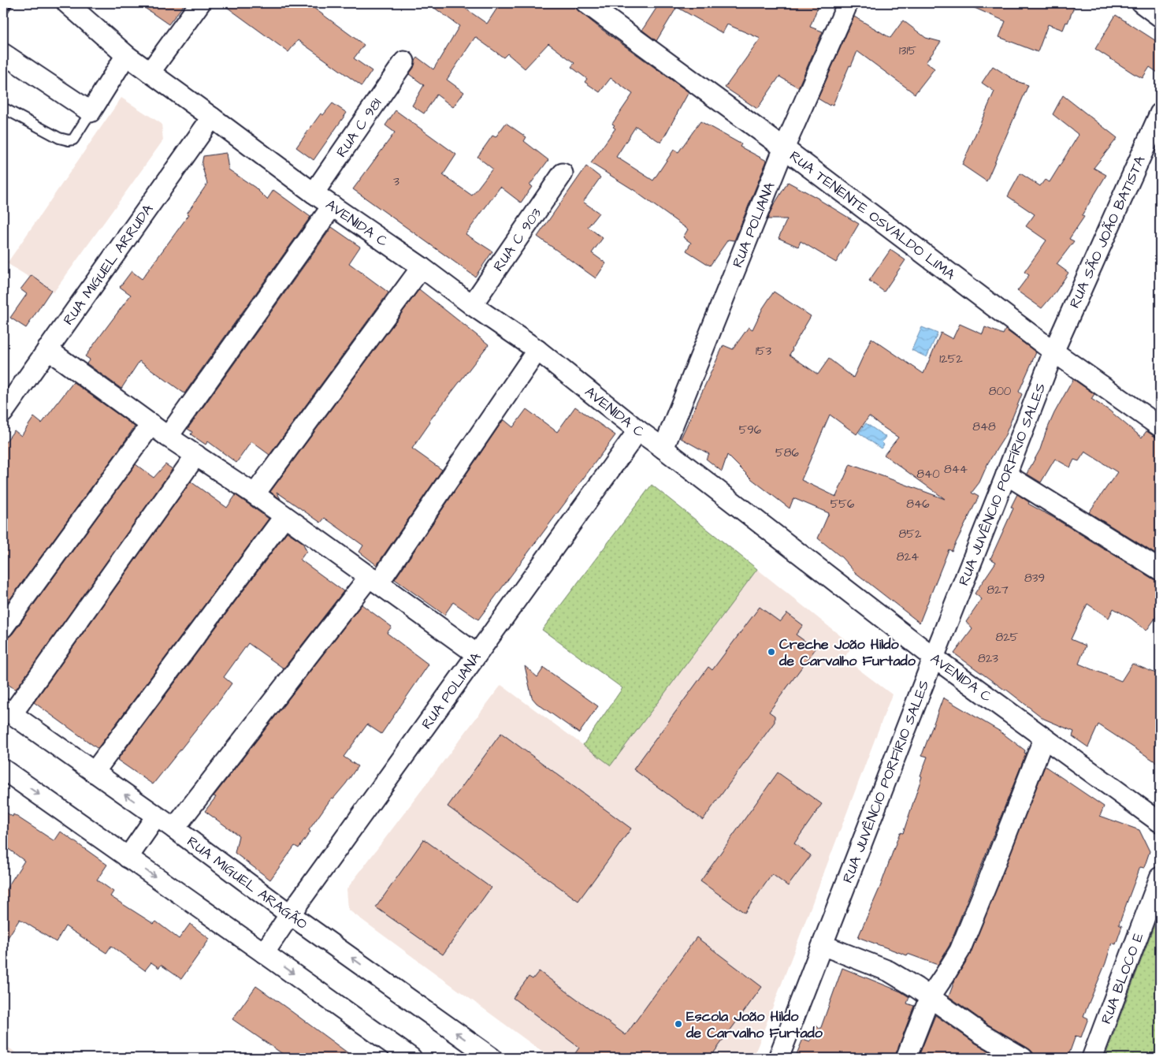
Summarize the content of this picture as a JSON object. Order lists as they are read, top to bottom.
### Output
{
  "streets": {
    "street": [
      "RUA C 981",
      "RUA TENENTE OSVALDO LIMA",
      "AVENIDA C",
      "RUA POLIANA",
      "RUA SÃO JOÃO BATISTA",
      "RUA C 903",
      "RUA MIGUEL ARRUDA",
      "RUA JUVÊNCIO PORFÍRIO SALES",
      "RUA MIGUEL ARAGÃO",
      "RUA BLOCO E"
    ]
  },
  "crossings": [
    ["RUA C 981", "AVENIDA C"],
    ["RUA TENENTE OSVALDO LIMA", "RUA POLIANA"],
    ["RUA TENENTE OSVALDO LIMA", "RUA SÃO JOÃO BATISTA"],
    ["RUA TENENTE OSVALDO LIMA", "RUA JUVÊNCIO PORFÍRIO SALES"],
    ["AVENIDA C", "RUA POLIANA"],
    ["AVENIDA C", "RUA C 903"],
    ["AVENIDA C", "RUA MIGUEL ARRUDA"],
    ["AVENIDA C", "RUA JUVÊNCIO PORFÍRIO SALES"],
    ["RUA POLIANA", "RUA MIGUEL ARAGÃO"],
    ["RUA SÃO JOÃO BATISTA", "RUA JUVÊNCIO PORFÍRIO SALES"]
  ],
  "places": ["Creche João Hildo de Carvalho Furtado", "Escola João Hildo de Carvalho Furtado"],
  "house_numbers": [
    "1315",
    "3",
    "153",
    "1252",
    "800",
    "848",
    "596",
    "586",
    "844",
    "840",
    "556",
    "846",
    "852",
    "824",
    "839",
    "827",
    "825",
    "823"
  ]
}
